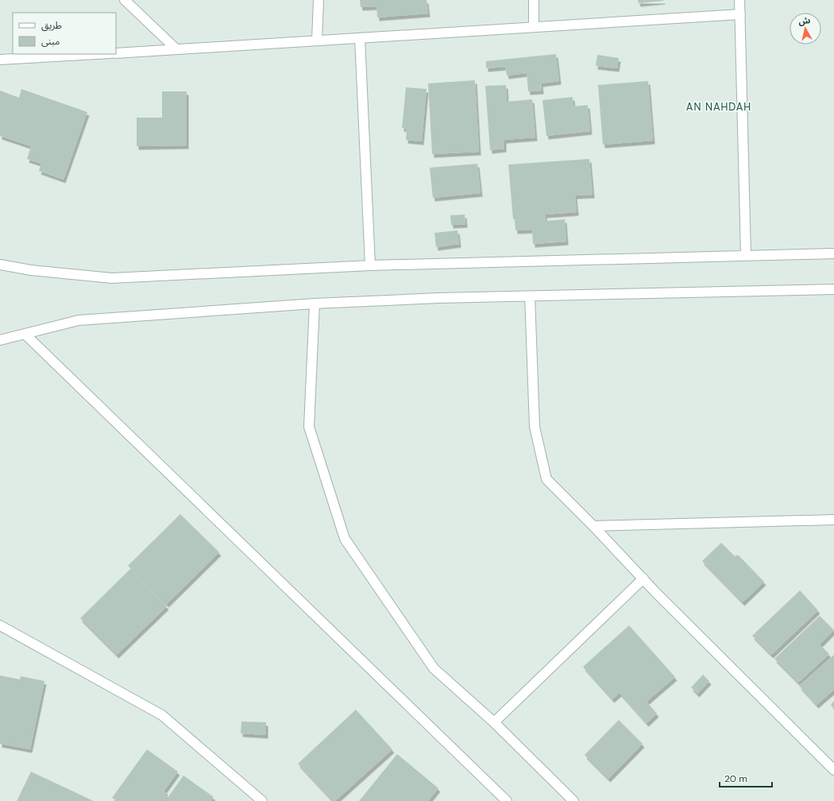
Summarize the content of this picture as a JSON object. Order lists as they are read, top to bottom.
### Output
{
  "districts": ["AN NAHDAH"],
  "legend": ["طريق", "مبنى"],
  "scale_bar": "20 m",
  "north": "top"
}
